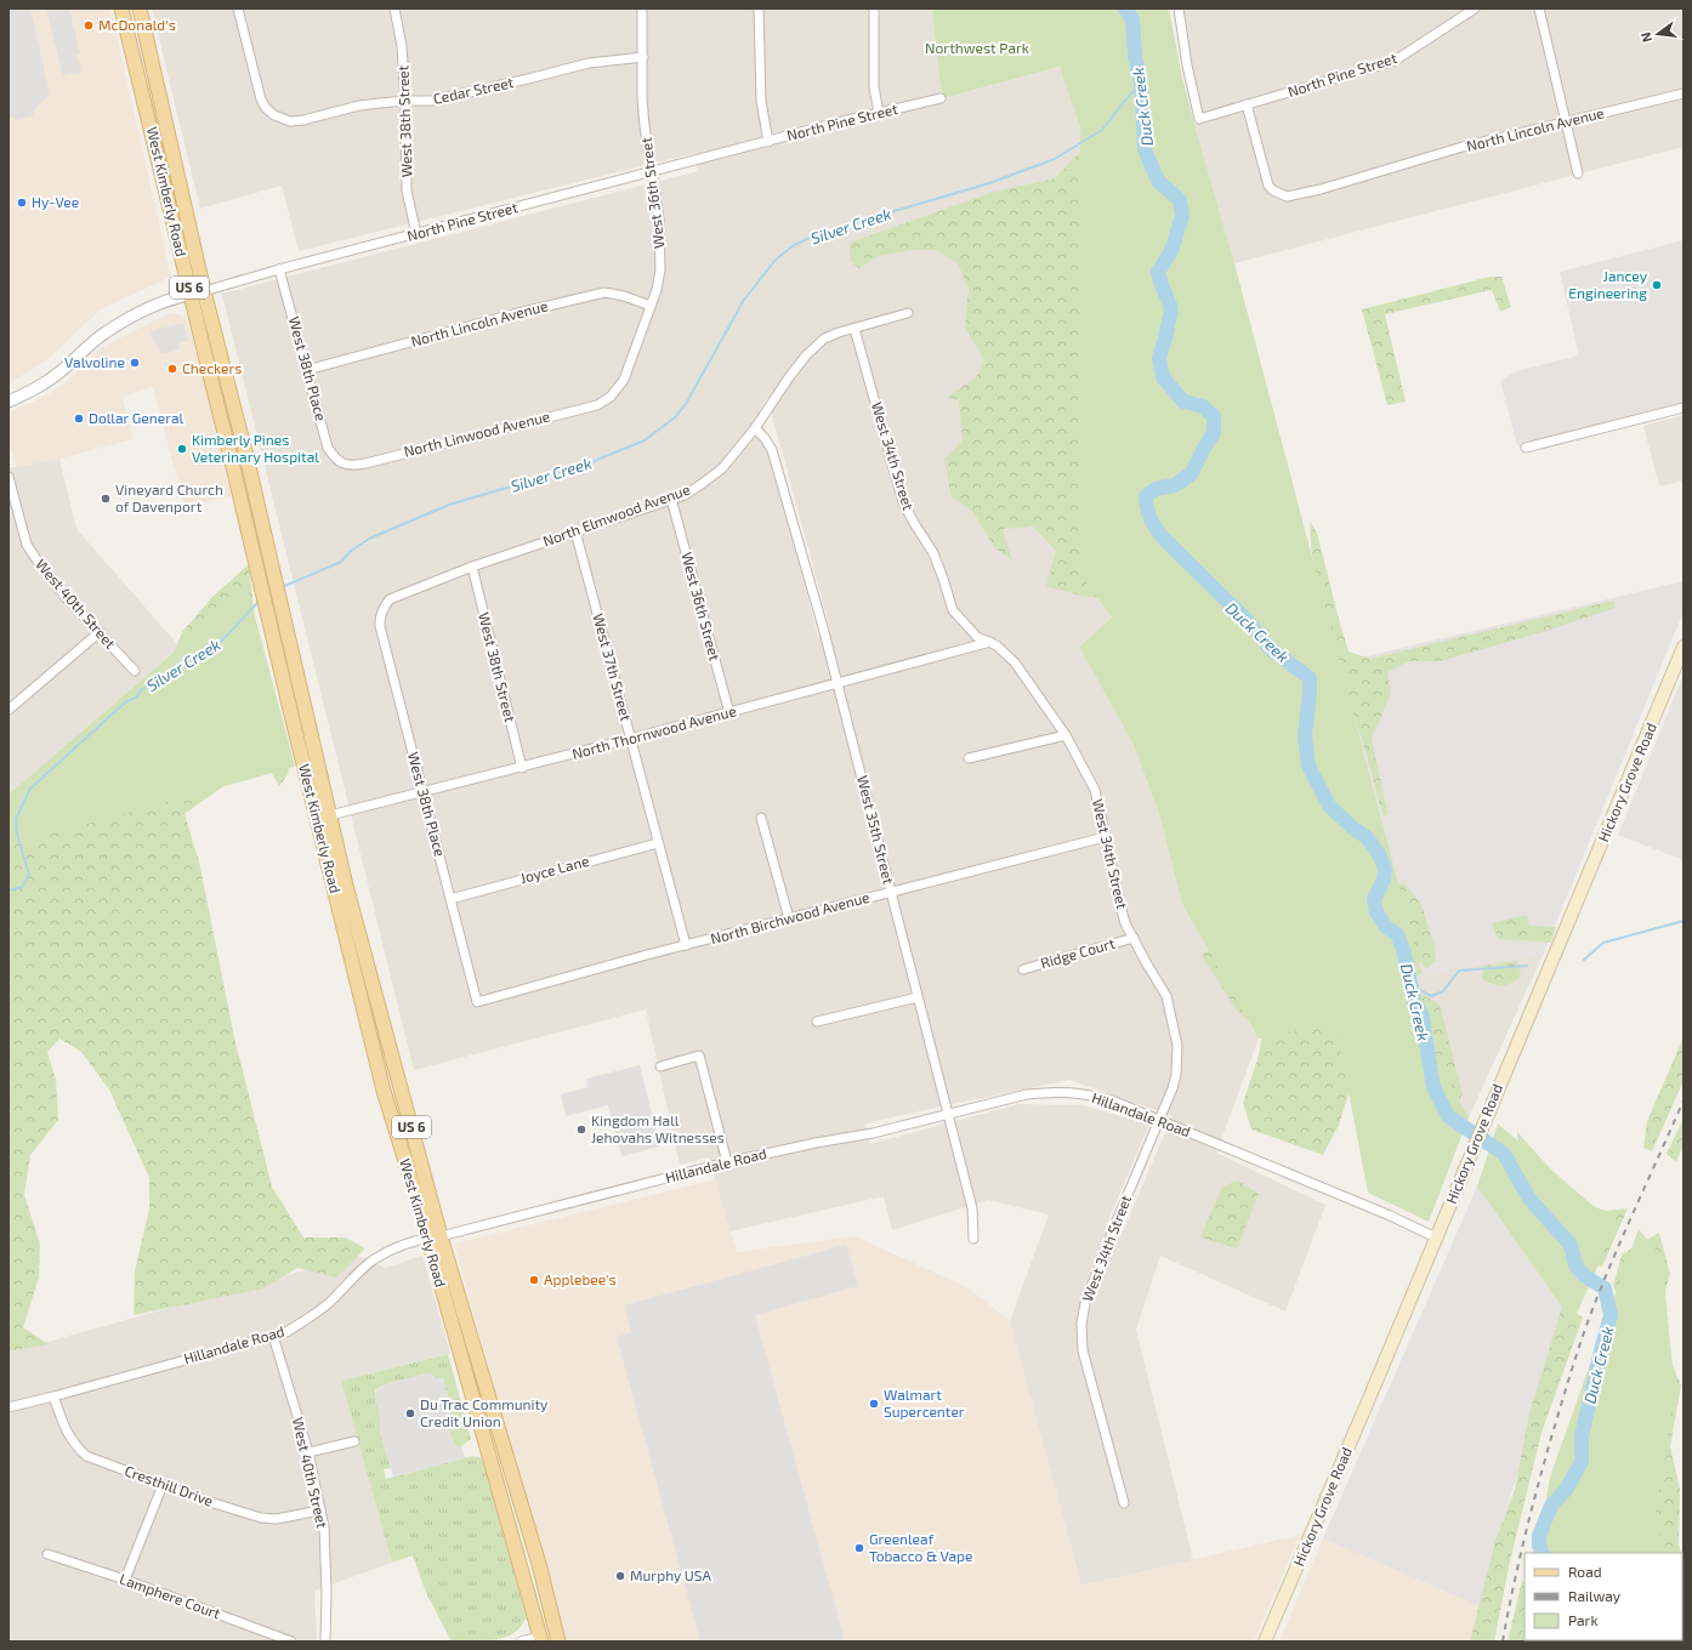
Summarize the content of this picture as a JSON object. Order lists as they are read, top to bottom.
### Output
{
  "streets": {
    "main road": ["West Kimberly Road", "US 6", "Hickory Grove Road"],
    "street": [
      "North Pine Street",
      "Cedar Street",
      "West 38th Street",
      "North Lincoln Avenue",
      "West 36th Street",
      "West 38th Place",
      "North Linwood Avenue",
      "West 34th Street",
      "North Elmwood Avenue",
      "West 40th Street",
      "West 37th Street",
      "North Thornwood Avenue",
      "West 35th Street",
      "Joyce Lane",
      "North Birchwood Avenue",
      "Ridge Court",
      "Hillandale Road",
      "Cresthill Drive",
      "Lamphere Court"
    ]
  },
  "crossings": [
    ["North Pine Street", "West 38th Street"],
    ["North Pine Street", "North Lincoln Avenue"],
    ["North Pine Street", "West Kimberly Road"],
    ["North Pine Street", "West 36th Street"],
    ["North Pine Street", "West 38th Place"],
    ["Cedar Street", "West 38th Street"],
    ["Cedar Street", "West 36th Street"],
    ["West 38th Street", "North Elmwood Avenue"],
    ["West 38th Street", "North Thornwood Avenue"],
    ["North Lincoln Avenue", "West 36th Street"],
    ["North Lincoln Avenue", "West 38th Place"],
    ["West Kimberly Road", "North Thornwood Avenue"],
    ["West Kimberly Road", "Hillandale Road"],
    ["West 36th Street", "North Linwood Avenue"],
    ["West 36th Street", "North Elmwood Avenue"],
    ["West 36th Street", "North Thornwood Avenue"],
    ["West 38th Place", "North Linwood Avenue"],
    ["West 38th Place", "North Elmwood Avenue"],
    ["West 38th Place", "North Thornwood Avenue"],
    ["West 38th Place", "Joyce Lane"],
    ["West 38th Place", "North Birchwood Avenue"],
    ["West 34th Street", "North Elmwood Avenue"],
    ["West 34th Street", "North Thornwood Avenue"],
    ["West 34th Street", "North Birchwood Avenue"],
    ["West 34th Street", "Ridge Court"],
    ["West 34th Street", "Hillandale Road"],
    ["North Elmwood Avenue", "West 37th Street"],
    ["North Elmwood Avenue", "West 35th Street"],
    ["West 40th Street", "Hillandale Road"],
    ["West 40th Street", "Cresthill Drive"],
    ["West 37th Street", "North Thornwood Avenue"],
    ["West 37th Street", "Joyce Lane"],
    ["West 37th Street", "North Birchwood Avenue"],
    ["North Thornwood Avenue", "West 35th Street"],
    ["Hickory Grove Road", "Hillandale Road"],
    ["West 35th Street", "North Birchwood Avenue"],
    ["West 35th Street", "Hillandale Road"],
    ["Hillandale Road", "Cresthill Drive"]
  ],
  "water": ["Duck Creek", "Silver Creek"],
  "parks": ["Northwest Park"],
  "places": [
    "McDonald's",
    "Hy-Vee",
    "Jancey Engineering",
    "Valvoline",
    "Checkers",
    "Dollar General",
    "Kimberly Pines Veterinary Hospital",
    "Vineyard Church of Davenport",
    "Kingdom Hall Jehovahs Witnesses",
    "Applebee's",
    "Walmart Supercenter",
    "Du Trac Community Credit Union",
    "Greenleaf Tobacco & Vape",
    "Murphy USA"
  ],
  "legend": ["Road", "Railway", "Park"],
  "north": "left"
}
